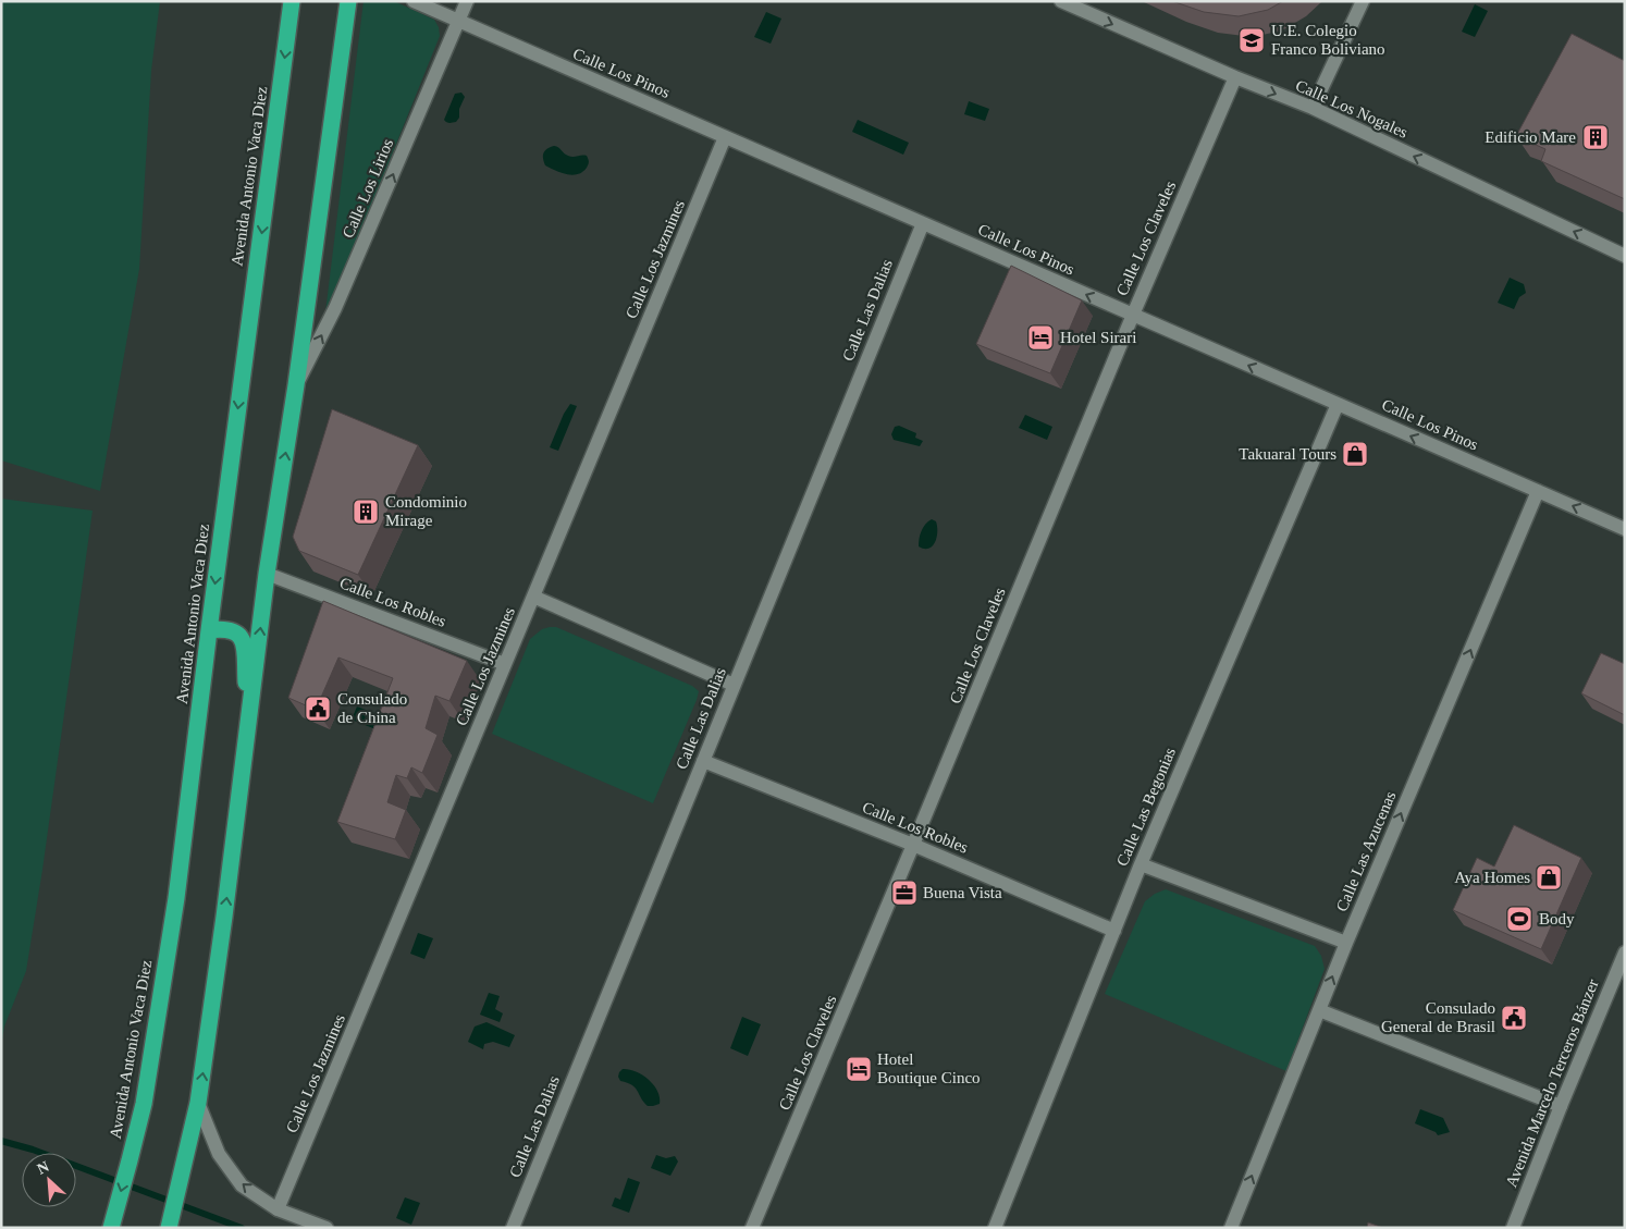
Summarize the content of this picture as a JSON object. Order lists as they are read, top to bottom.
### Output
{
  "streets": {
    "highway": ["Avenida Antonio Vaca Diez"],
    "street": [
      "Calle Los Pinos",
      "Calle Los Nogales",
      "Calle Los Lirios",
      "Calle Los Claveles",
      "Calle Los Jazmines",
      "Calle Las Dalias",
      "Calle Los Robles",
      "Calle Las Begonias",
      "Calle Las Azucenas",
      "Avenida Marcelo Terceros Bánzer"
    ]
  },
  "crossings": [
    ["Calle Los Pinos", "Calle Los Lirios"],
    ["Calle Los Pinos", "Calle Los Claveles"],
    ["Calle Los Pinos", "Calle Los Jazmines"],
    ["Calle Los Pinos", "Calle Las Dalias"],
    ["Calle Los Pinos", "Calle Las Begonias"],
    ["Calle Los Pinos", "Calle Las Azucenas"],
    ["Calle Los Nogales", "Calle Los Claveles"],
    ["Calle Los Claveles", "Calle Los Robles"],
    ["Calle Los Jazmines", "Calle Los Robles"],
    ["Calle Las Dalias", "Calle Los Robles"],
    ["Calle Los Robles", "Calle Las Begonias"]
  ],
  "one_way": ["Calle Los Pinos", "Calle Los Lirios", "Calle Las Azucenas"],
  "places": {
    "school or university": ["U.E. Colegio Franco Boliviano"],
    "building": ["Edificio Mare", "Condominio Mirage"],
    "hotel": ["Hotel Sirari", "Hotel Boutique Cinco"],
    "shop": ["Takuaral Tours", "Aya Homes"],
    "public building": ["Consulado de China", "Consulado General de Brasil"],
    "office": ["Buena Vista"],
    "sports": ["Body"]
  },
  "north": "top left"
}
